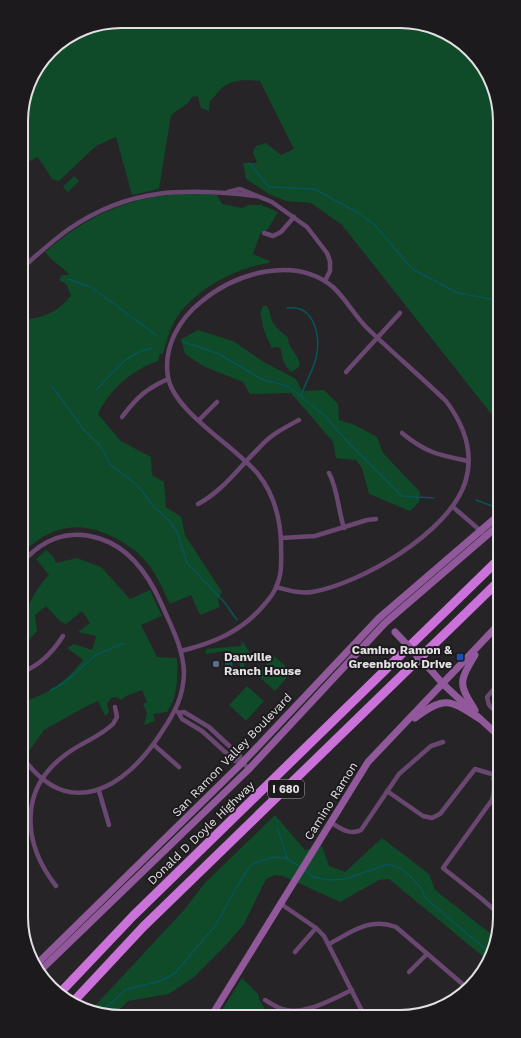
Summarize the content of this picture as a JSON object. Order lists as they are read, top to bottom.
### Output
{
  "streets": {
    "highway": ["I 680", "Donald D Doyle Highway"],
    "main road": ["San Ramon Valley Boulevard", "Camino Ramon"]
  },
  "places": {
    "transit": ["Camino Ramon & Greenbrook Drive"],
    "other": ["Danville Ranch House"]
  }
}
